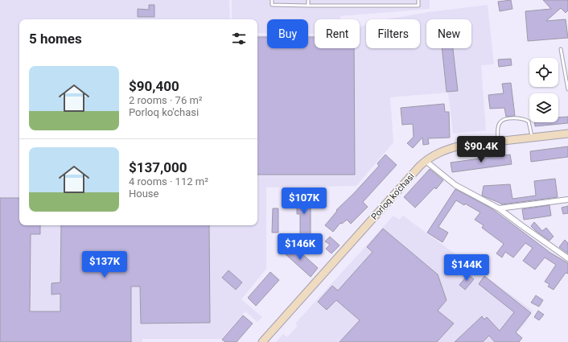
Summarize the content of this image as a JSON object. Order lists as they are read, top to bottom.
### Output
{
  "streets": {
    "main road": ["Porloq ko'chasi"]
  },
  "page": {
    "chip": [
      "Buy",
      "Rent",
      "Filters",
      "New"
    ],
    "heading": "5 homes",
    "list": [
      {
        "name": "$90,400",
        "note": "2 rooms · 76 m² · Porloq ko'chasi"
      },
      {
        "name": "$137,000",
        "note": "4 rooms · 112 m² · House"
      }
    ],
    "price": [
      "$90.4K",
      "$107K",
      "$146K",
      "$137K",
      "$144K"
    ]
  }
}
